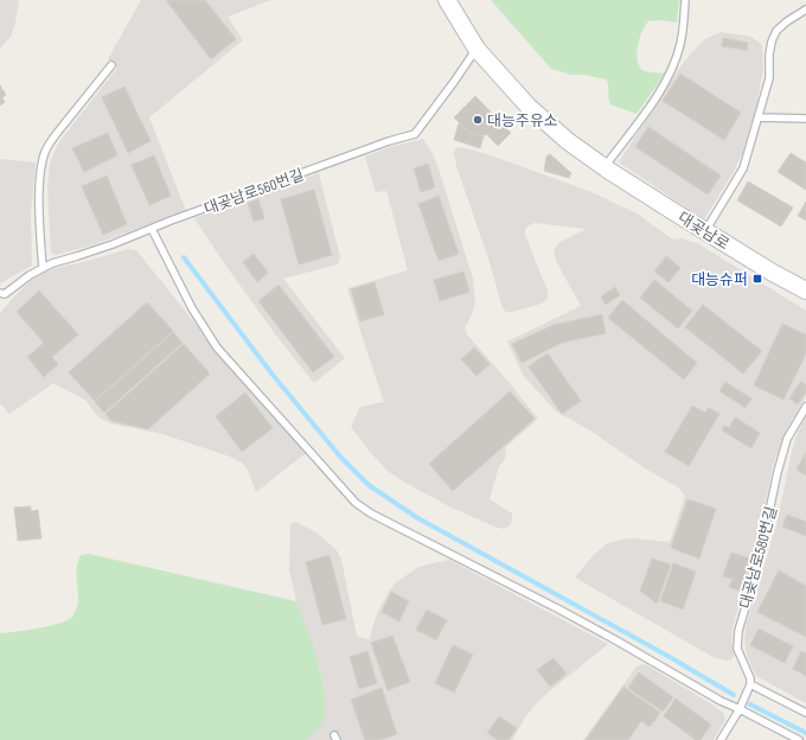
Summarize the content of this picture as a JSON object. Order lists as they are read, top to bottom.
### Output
{
  "streets": {
    "street": ["대곶남로"],
    "lane": ["대곶남로560번길", "대곶남로580번길"]
  },
  "crossings": [
    ["대곶남로560번길", "대곶남로"]
  ],
  "places": {
    "other": ["대능주유소"],
    "transit": ["대능슈퍼"]
  }
}
